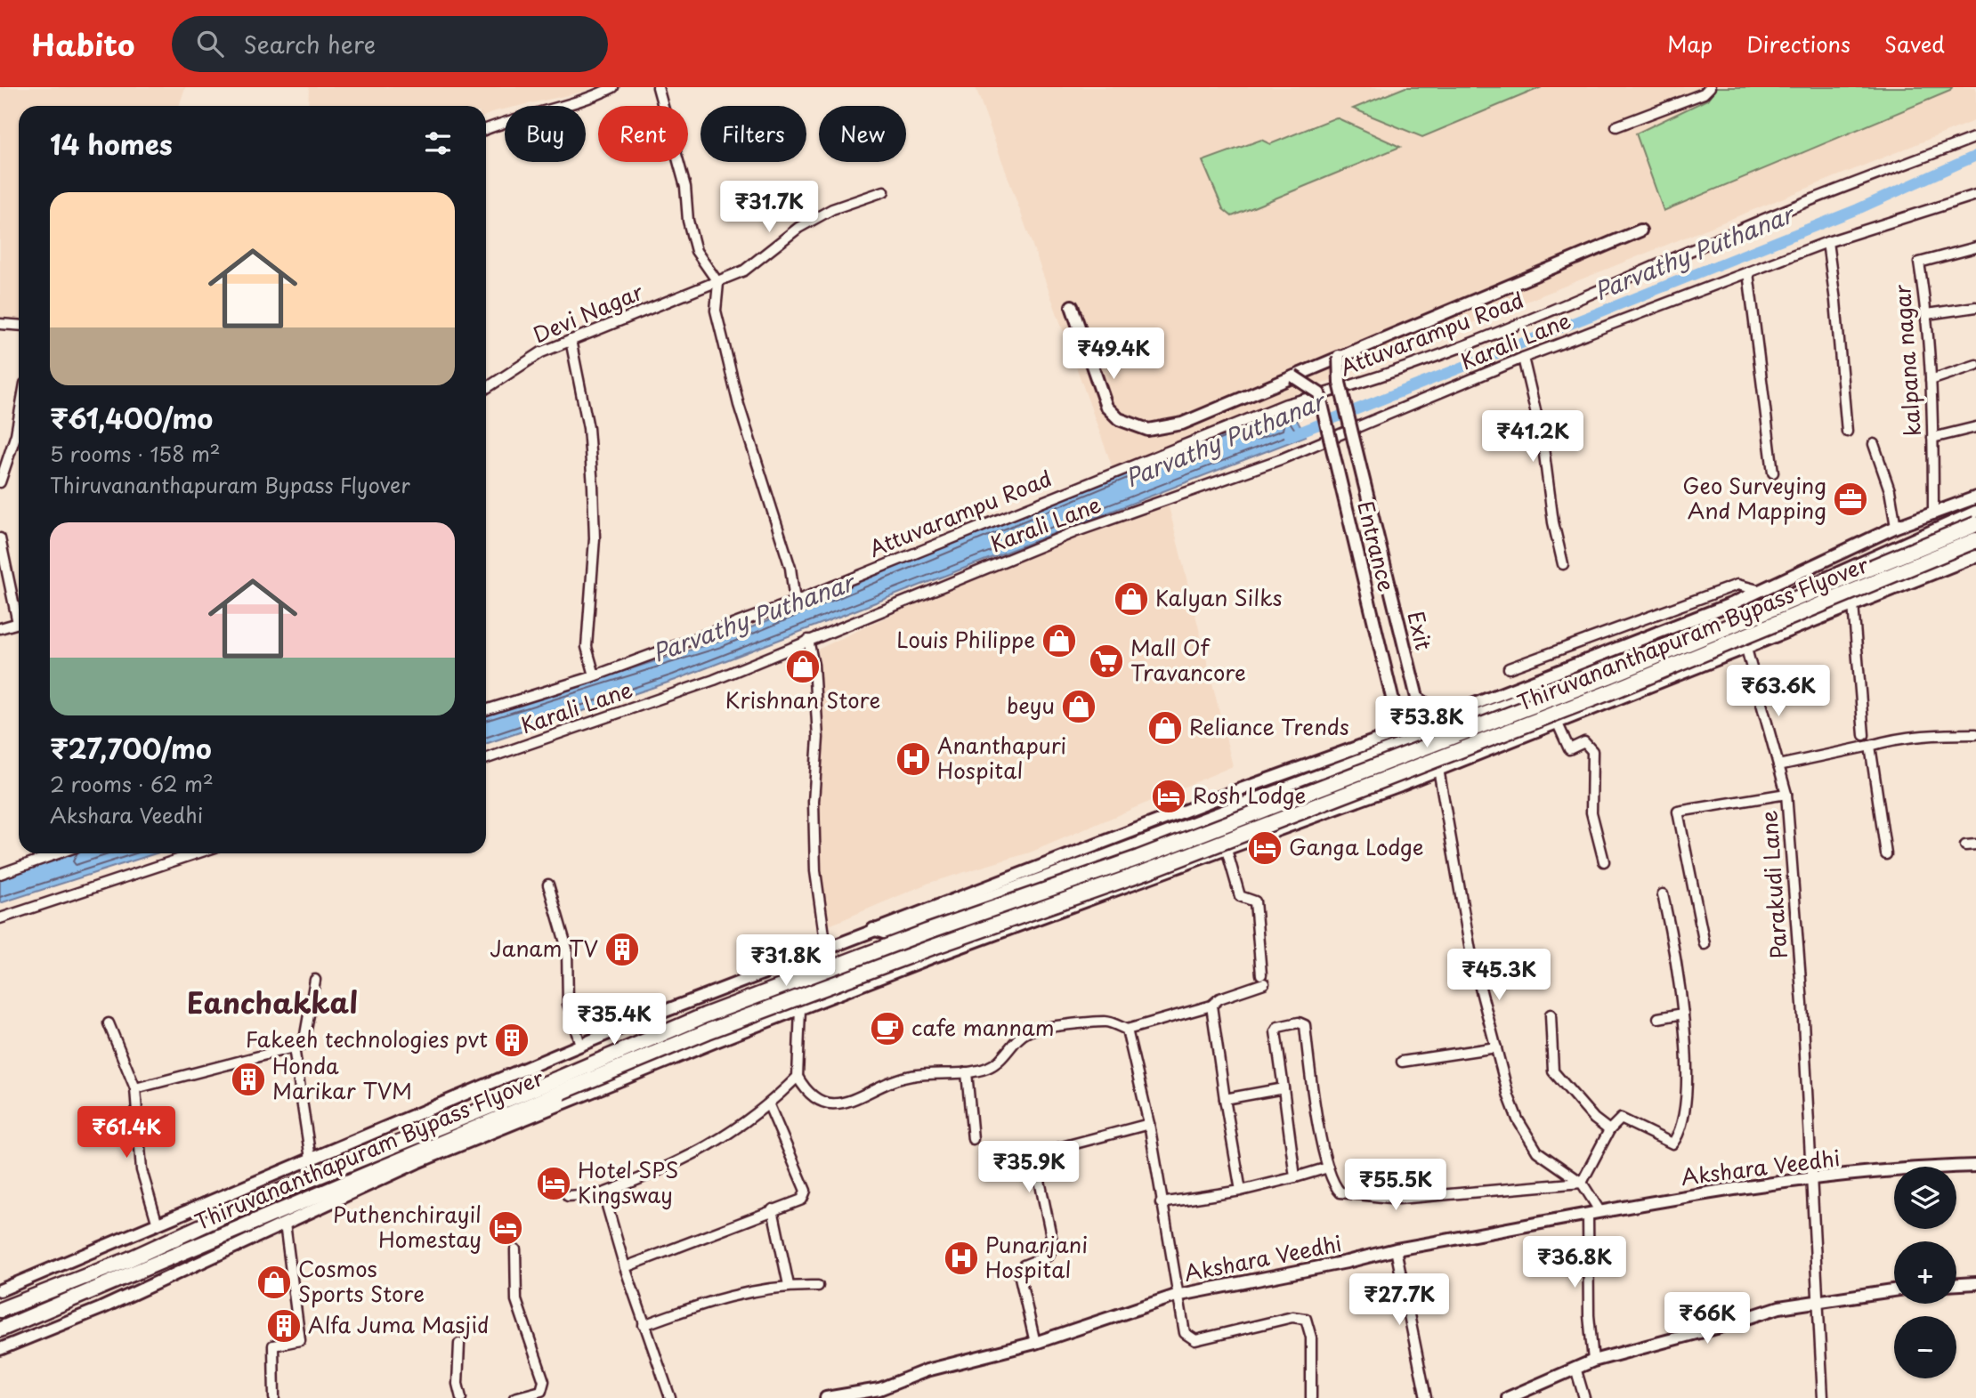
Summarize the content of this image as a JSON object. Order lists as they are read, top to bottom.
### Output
{
  "streets": {
    "highway": ["Thiruvananthapuram Bypass Flyover"],
    "street": [
      "Devi Nagar",
      "Attuvarampu Road",
      "Karali Lane",
      "kalpana nagar",
      "Entrance",
      "Exit",
      "Parakudi Lane",
      "Akshara Veedhi"
    ]
  },
  "crossings": [
    ["Parakudi Lane", "Akshara Veedhi"]
  ],
  "districts": ["Eanchakkal"],
  "water": ["Parvathy Puthanar"],
  "places": {
    "office": ["Geo Surveying And Mapping"],
    "shop": [
      "Kalyan Silks",
      "Louis Philippe",
      "Krishnan Store",
      "beyu",
      "Reliance Trends",
      "Cosmos Sports Store"
    ],
    "supermarket": ["Mall Of Travancore"],
    "hospital": ["Ananthapuri Hospital", "Punarjani Hospital"],
    "hotel": [
      "Rosh Lodge",
      "Ganga Lodge",
      "Hotel SPS Kingsway",
      "Puthenchirayil Homestay"
    ],
    "building": [
      "Janam TV",
      "Fakeeh technologies pvt",
      "Honda Marikar TVM",
      "Alfa Juma Masjid"
    ],
    "cafe": ["cafe mannam"]
  },
  "page": {
    "header": "Habito",
    "search": "Search here",
    "nav": ["Map", "Directions", "Saved"],
    "chip": [
      "Buy",
      "Rent",
      "Filters",
      "New"
    ],
    "heading": "14 homes",
    "price": [
      "₹31.7K",
      "₹49.4K",
      "₹41.2K",
      "₹63.6K",
      "₹53.8K",
      "₹31.8K",
      "₹45.3K",
      "₹35.4K",
      "₹61.4K",
      "₹35.9K",
      "₹55.5K",
      "₹36.8K",
      "₹27.7K",
      "₹66K"
    ],
    "list": [
      {
        "name": "₹61,400/mo",
        "note": "5 rooms · 158 m² · Thiruvananthapuram Bypass Flyover"
      },
      {
        "name": "₹27,700/mo",
        "note": "2 rooms · 62 m² · Akshara Veedhi"
      }
    ],
    "map_buttons": ["+", "−"]
  }
}
